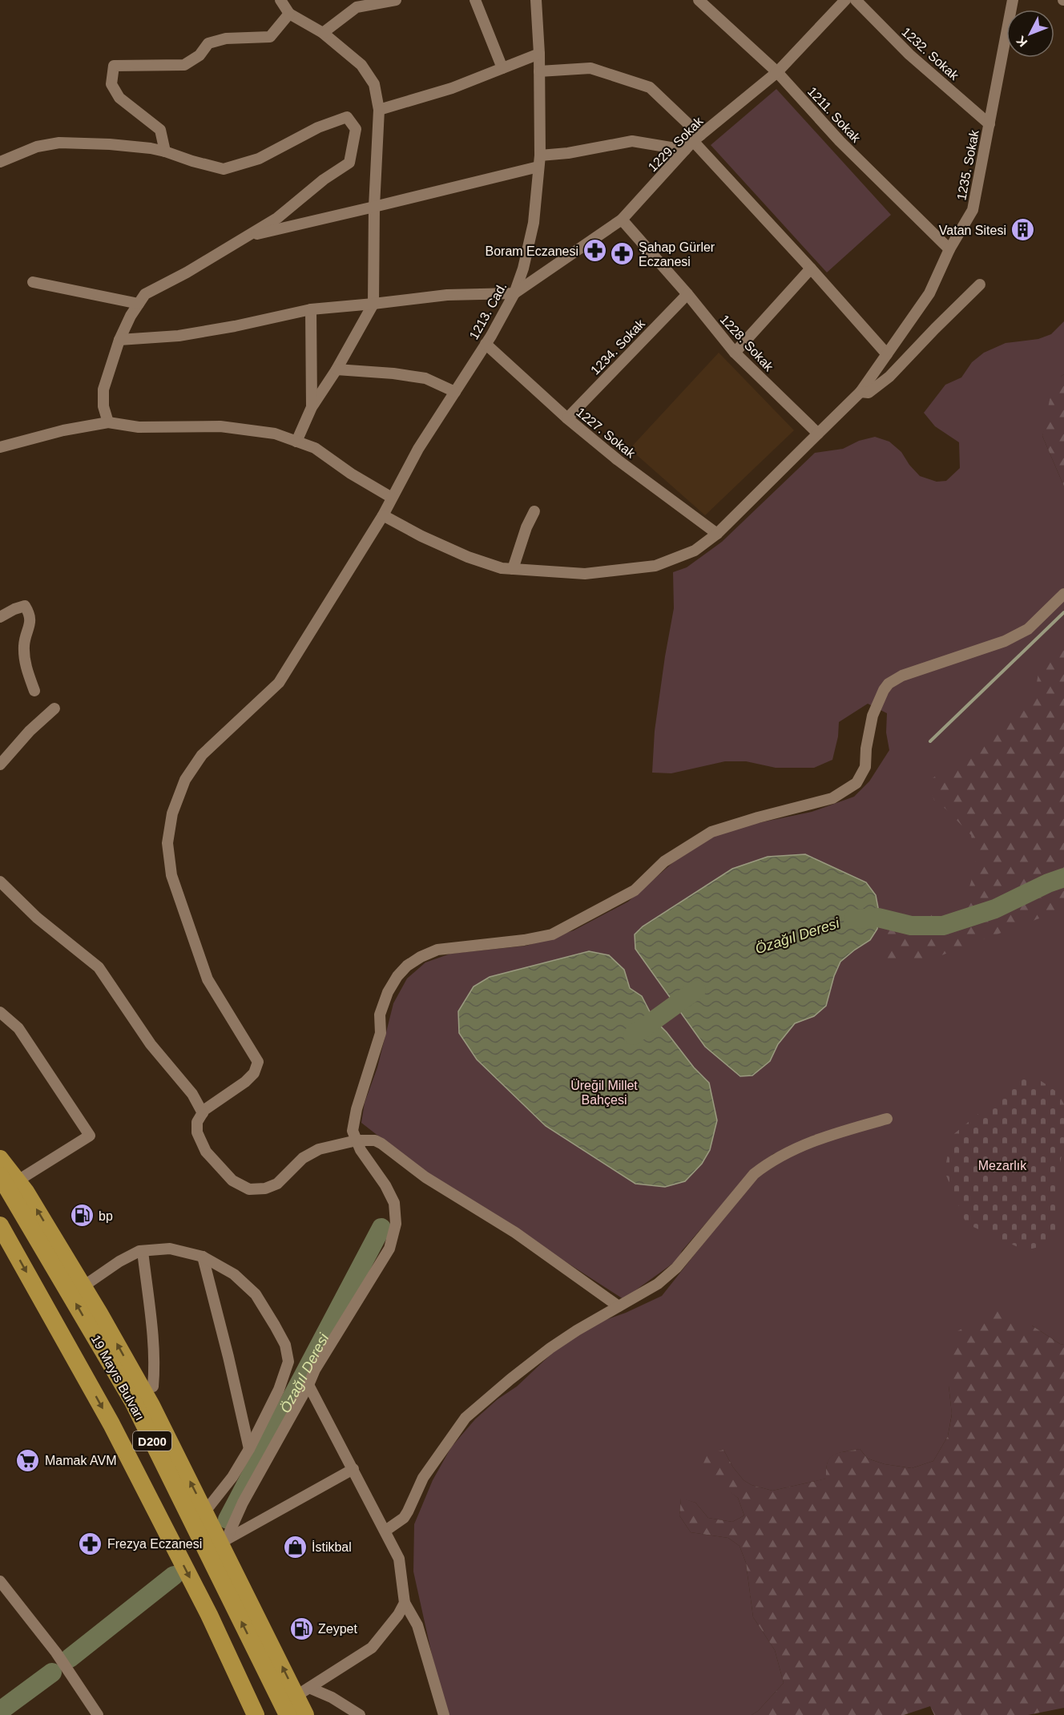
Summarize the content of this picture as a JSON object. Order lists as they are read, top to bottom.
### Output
{
  "streets": {
    "highway": ["19 Mayıs Bulvarı", "D200"],
    "street": [
      "1232. Sokak",
      "1211. Sokak",
      "1229. Sokak",
      "1235. Sokak",
      "1213. Cad.",
      "1228. Sokak",
      "1234. Sokak",
      "1227. Sokak"
    ]
  },
  "crossings": [
    ["1232. Sokak", "1235. Sokak"],
    ["1211. Sokak", "1229. Sokak"],
    ["1211. Sokak", "1235. Sokak"],
    ["1229. Sokak", "1213. Cad."],
    ["1229. Sokak", "1228. Sokak"],
    ["1213. Cad.", "1227. Sokak"],
    ["1228. Sokak", "1234. Sokak"],
    ["1234. Sokak", "1227. Sokak"]
  ],
  "water": ["Özağıl Deresi"],
  "parks": ["Üreğil Millet Bahçesi", "Mezarlık"],
  "places": {
    "building": ["Vatan Sitesi"],
    "pharmacy": ["Boram Eczanesi", "Şahap Gürler Eczanesi", "Frezya Eczanesi"],
    "fuel station": ["bp", "Zeypet"],
    "supermarket": ["Mamak AVM"],
    "shop": ["İstikbal"]
  },
  "north": "bottom left"
}
